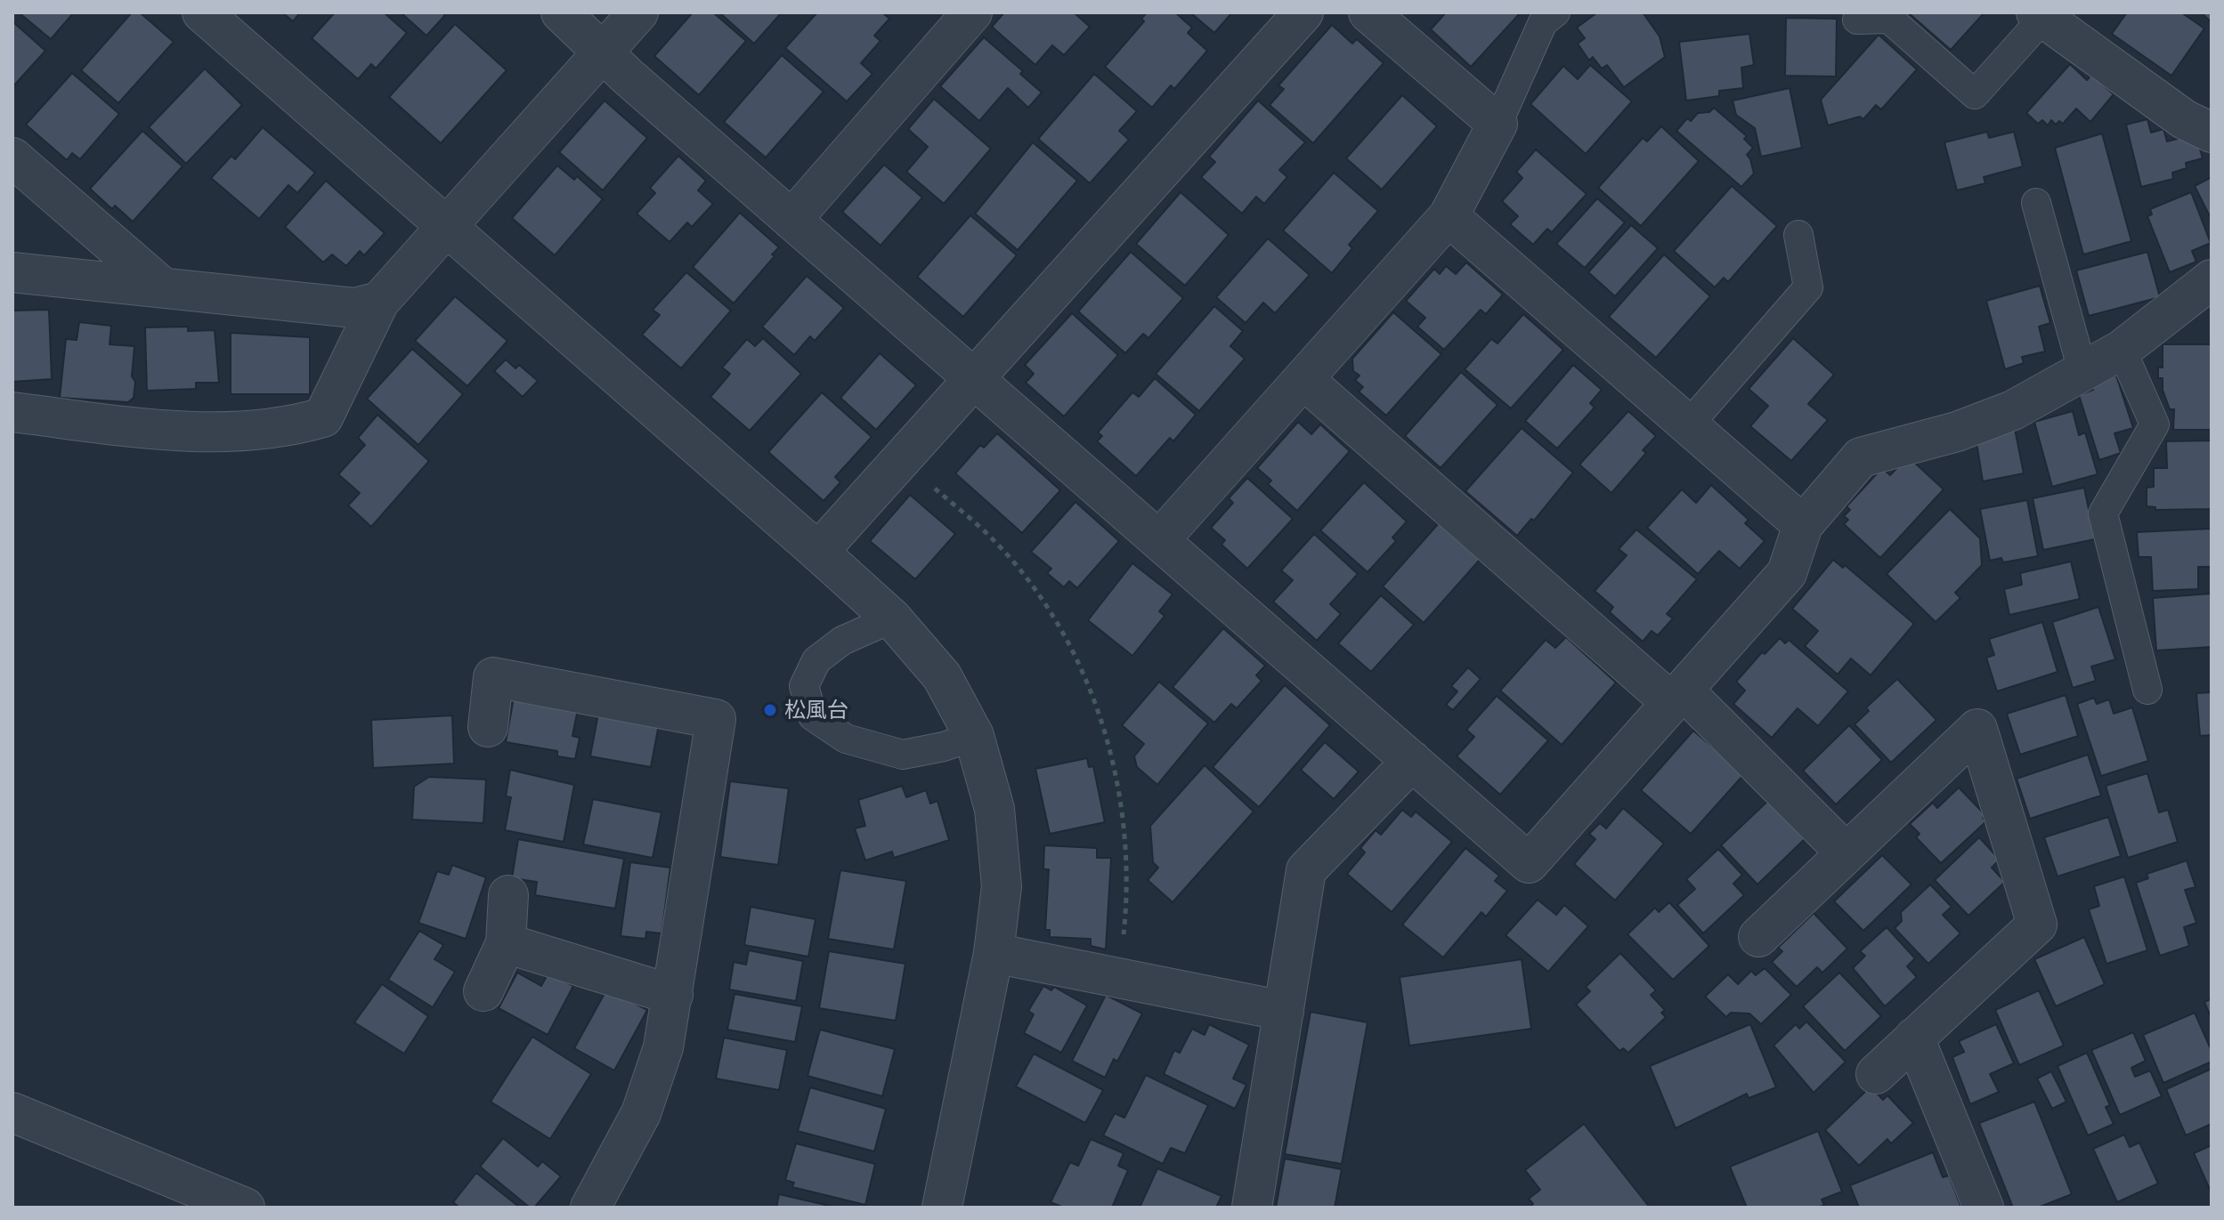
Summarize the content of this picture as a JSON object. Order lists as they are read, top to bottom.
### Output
{
  "places": ["松風台"]
}
